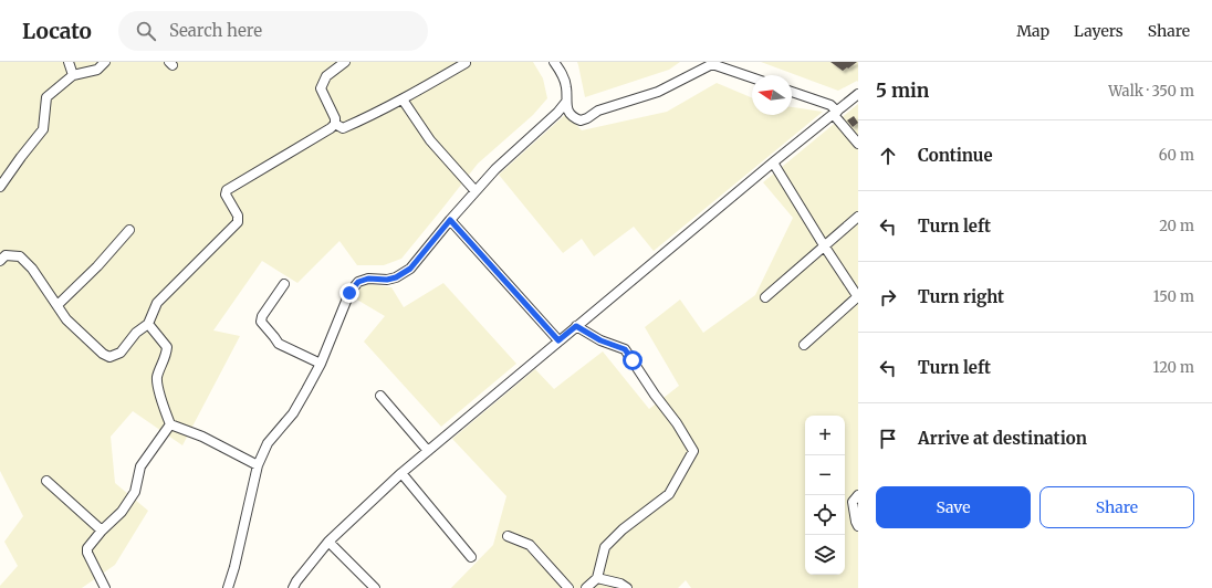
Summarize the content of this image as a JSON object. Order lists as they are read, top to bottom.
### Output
{
  "north": "left",
  "page": {
    "header": "Locato",
    "search": "Search here",
    "nav": ["Map", "Layers", "Share"],
    "heading": ["5 min", "Walk · 350 m"],
    "list": [
      ["Continue", "60 m"],
      ["Turn left", "20 m"],
      ["Turn right", "150 m"],
      ["Turn left", "120 m"],
      "Arrive at destination"
    ],
    "map_buttons": ["+", "−"],
    "buttons": ["Save", "Share"]
  }
}
